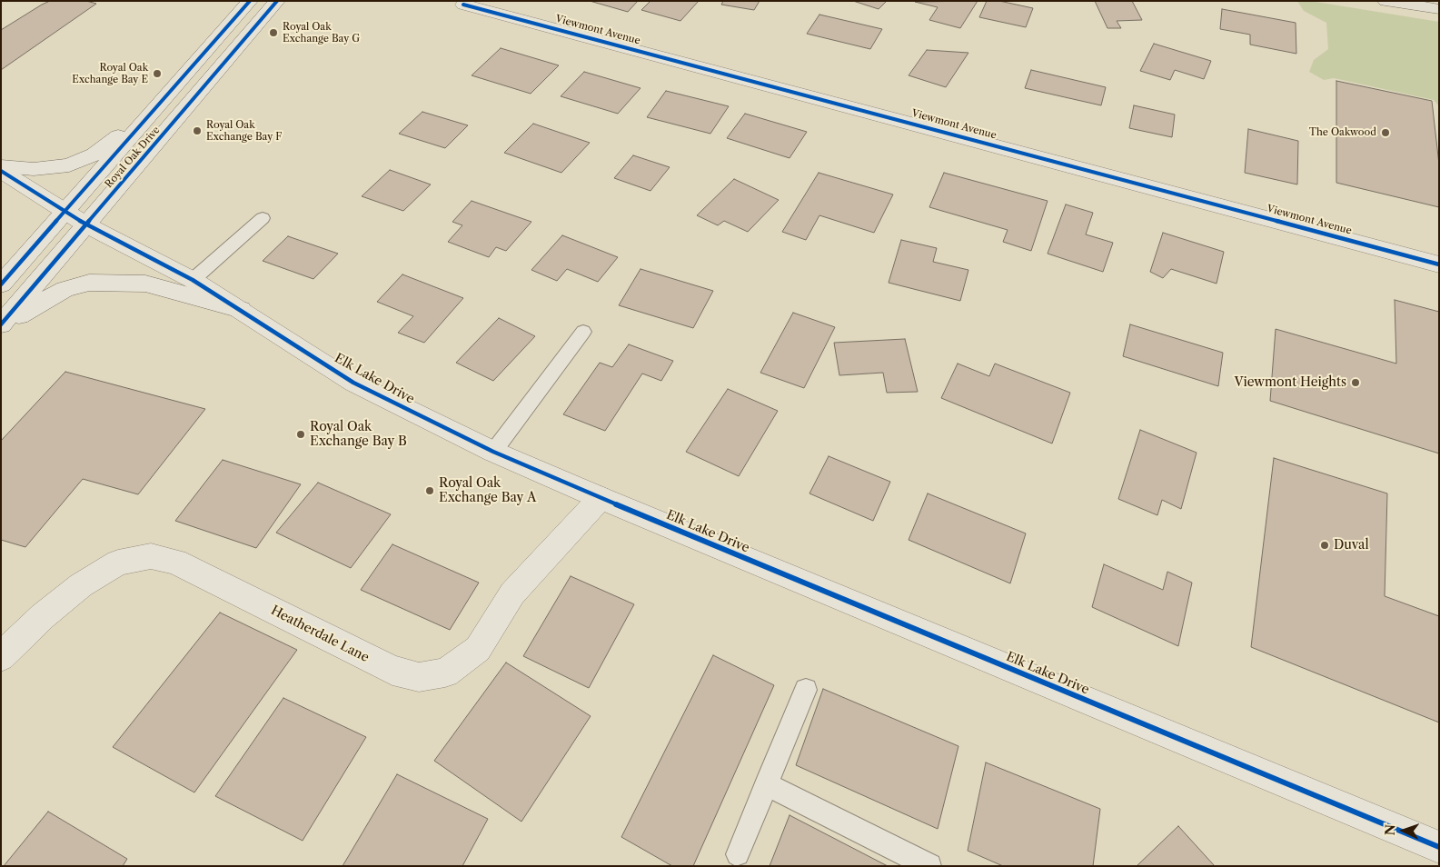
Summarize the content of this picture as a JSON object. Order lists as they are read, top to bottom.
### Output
{
  "streets": {
    "street": [
      "Viewmont Avenue",
      "Royal Oak Drive",
      "Elk Lake Drive",
      "Heatherdale Lane"
    ]
  },
  "crossings": [
    ["Royal Oak Drive", "Elk Lake Drive"],
    ["Elk Lake Drive", "Heatherdale Lane"]
  ],
  "places": [
    "Royal Oak Exchange Bay G",
    "Royal Oak Exchange Bay E",
    "Royal Oak Exchange Bay F",
    "The Oakwood",
    "Viewmont Heights",
    "Royal Oak Exchange Bay B",
    "Royal Oak Exchange Bay A",
    "Duval"
  ],
  "north": "left"
}
